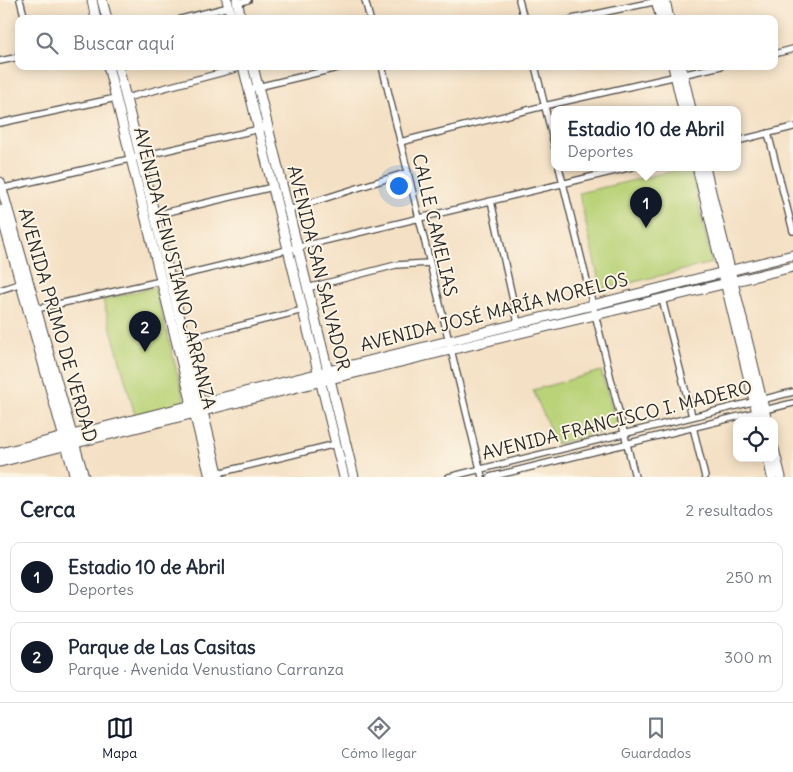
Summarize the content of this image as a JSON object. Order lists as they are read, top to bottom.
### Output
{
  "streets": {
    "street": [
      "CALLE CAMELIAS",
      "AVENIDA VENUSTIANO CARRANZA",
      "AVENIDA SAN SALVADOR",
      "AVENIDA JOSÉ MARÍA MORELOS",
      "AVENIDA PRIMO DE VERDAD",
      "AVENIDA FRANCISCO I. MADERO"
    ]
  },
  "crossings": [
    ["CALLE CAMELIAS", "AVENIDA JOSÉ MARÍA MORELOS"],
    ["CALLE CAMELIAS", "AVENIDA FRANCISCO I. MADERO"],
    ["AVENIDA VENUSTIANO CARRANZA", "AVENIDA JOSÉ MARÍA MORELOS"],
    ["AVENIDA SAN SALVADOR", "AVENIDA JOSÉ MARÍA MORELOS"],
    ["AVENIDA JOSÉ MARÍA MORELOS", "AVENIDA PRIMO DE VERDAD"]
  ],
  "page": {
    "search": "Buscar aquí",
    "popup": ["Estadio 10 de Abril", "Deportes"],
    "pins": ["1", "2"],
    "heading": ["Cerca", "2 resultados"],
    "list": [
      {
        "mark": "1",
        "name": "Estadio 10 de Abril",
        "note": "Deportes",
        "value": "250 m"
      },
      {
        "mark": "2",
        "name": "Parque de Las Casitas",
        "note": "Parque · Avenida Venustiano Carranza",
        "value": "300 m"
      }
    ],
    "nav": ["Mapa", "Cómo llegar", "Guardados"]
  }
}
